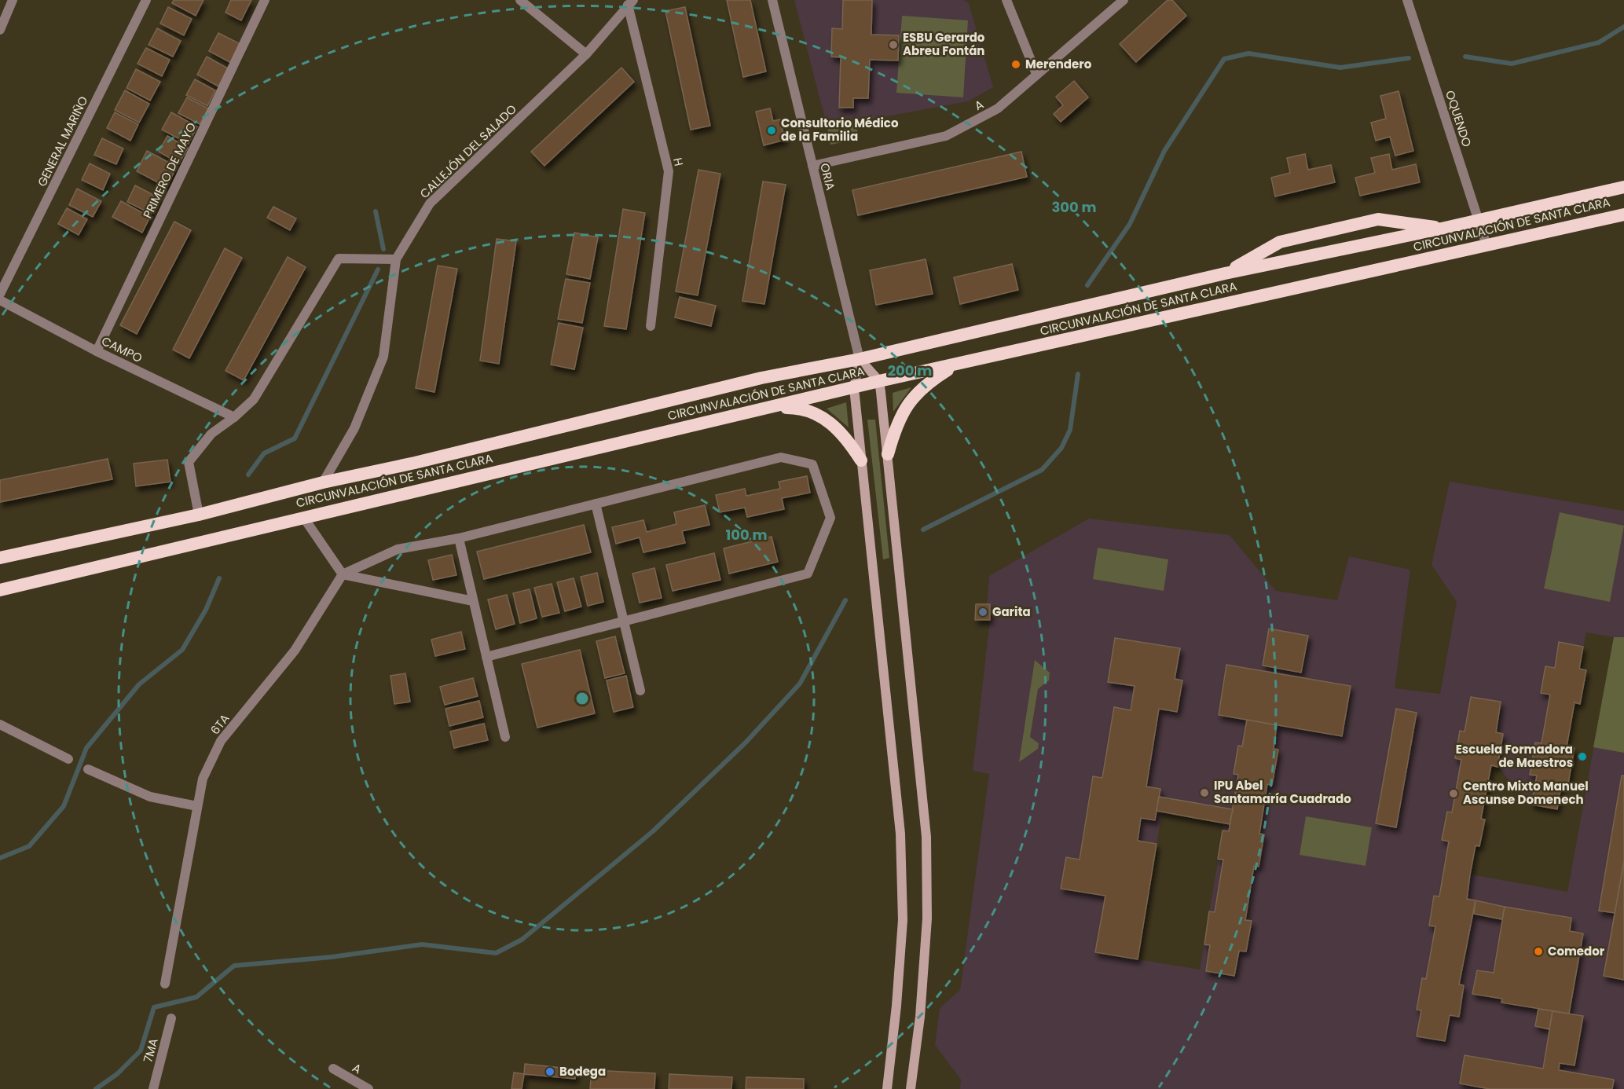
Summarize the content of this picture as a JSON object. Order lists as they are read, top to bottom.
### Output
{
  "streets": {
    "highway": ["CIRCUNVALACIÓN DE SANTA CLARA"],
    "street": [
      "A",
      "OQUENDO",
      "GENERAL MARIÑO",
      "CALLEJÓN DEL SALADO",
      "H",
      "PRIMERO DE MAYO",
      "ORIA",
      "CAMPO",
      "6TA",
      "7MA"
    ]
  },
  "crossings": [
    ["A", "ORIA"],
    ["OQUENDO", "CIRCUNVALACIÓN DE SANTA CLARA"],
    ["CALLEJÓN DEL SALADO", "H"],
    ["CALLEJÓN DEL SALADO", "CIRCUNVALACIÓN DE SANTA CLARA"],
    ["PRIMERO DE MAYO", "CAMPO"],
    ["ORIA", "CIRCUNVALACIÓN DE SANTA CLARA"]
  ],
  "places": [
    "ESBU Gerardo Abreu Fontán",
    "Merendero",
    "Consultorio Médico de la Familia",
    "Garita",
    "Escuela Formadora de Maestros",
    "IPU Abel Santamaría Cuadrado",
    "Centro Mixto Manuel Ascunse Domenech",
    "Comedor",
    "Bodega"
  ],
  "rings": ["300 m", "200 m", "100 m"]
}
